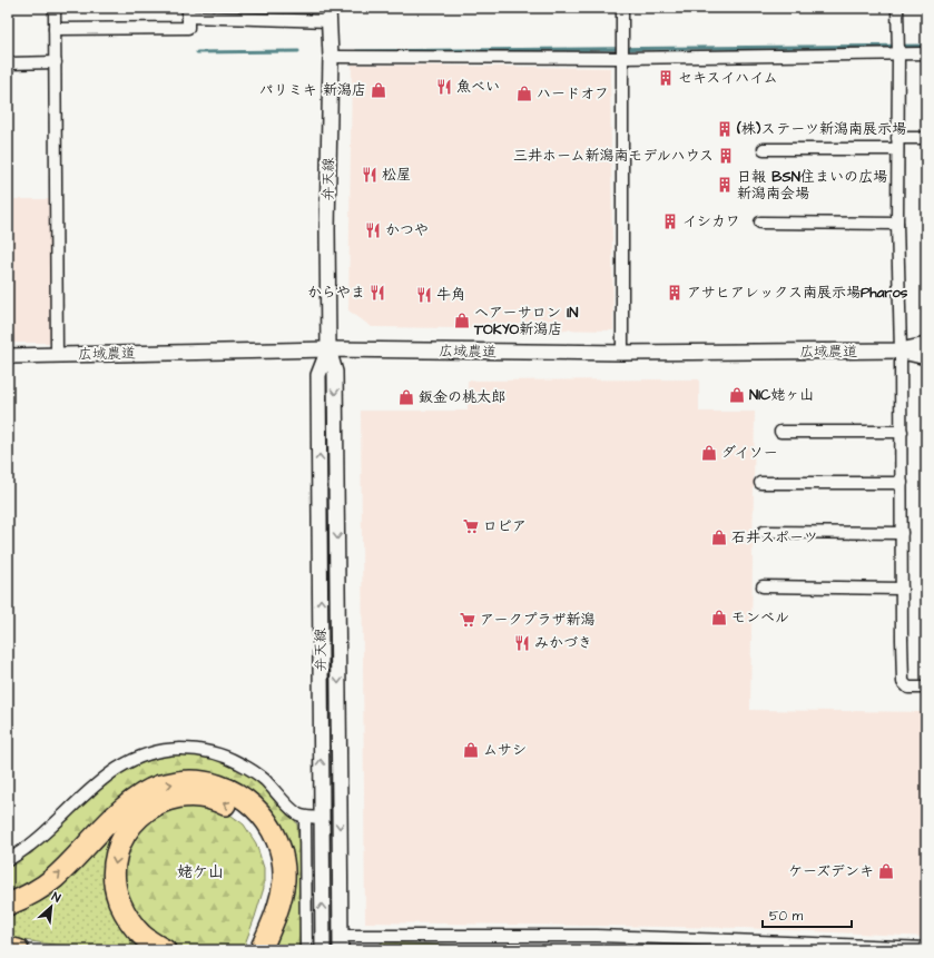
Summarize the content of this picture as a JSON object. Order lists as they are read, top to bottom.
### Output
{
  "streets": {
    "street": ["弁天線", "広域農道"]
  },
  "crossings": [
    ["弁天線", "広域農道"]
  ],
  "districts": ["姥ケ山"],
  "places": {
    "building": [
      "セキスイハイム",
      "(株)ステーツ新潟南展示場",
      "三井ホーム新潟南モデルハウス",
      "日報 BSN住まいの広場 新潟南会場",
      "イシカワ",
      "アサヒアレックス南展示場Pharos"
    ],
    "restaurant": [
      "魚べい",
      "松屋",
      "かつや",
      "からやま",
      "牛角",
      "みかづき"
    ],
    "shop": [
      "パリミキ 新潟店",
      "ハードオフ",
      "ヘアーサロン IN TOKYO新潟店",
      "NIC姥ヶ山",
      "鈑金の桃太郎",
      "ダイソー",
      "石井スポーツ",
      "モンベル",
      "ムサシ",
      "ケーズデンキ"
    ],
    "supermarket": ["ロピア", "アークプラザ新潟"]
  },
  "scale_bar": "50 m",
  "north": "top right"
}
